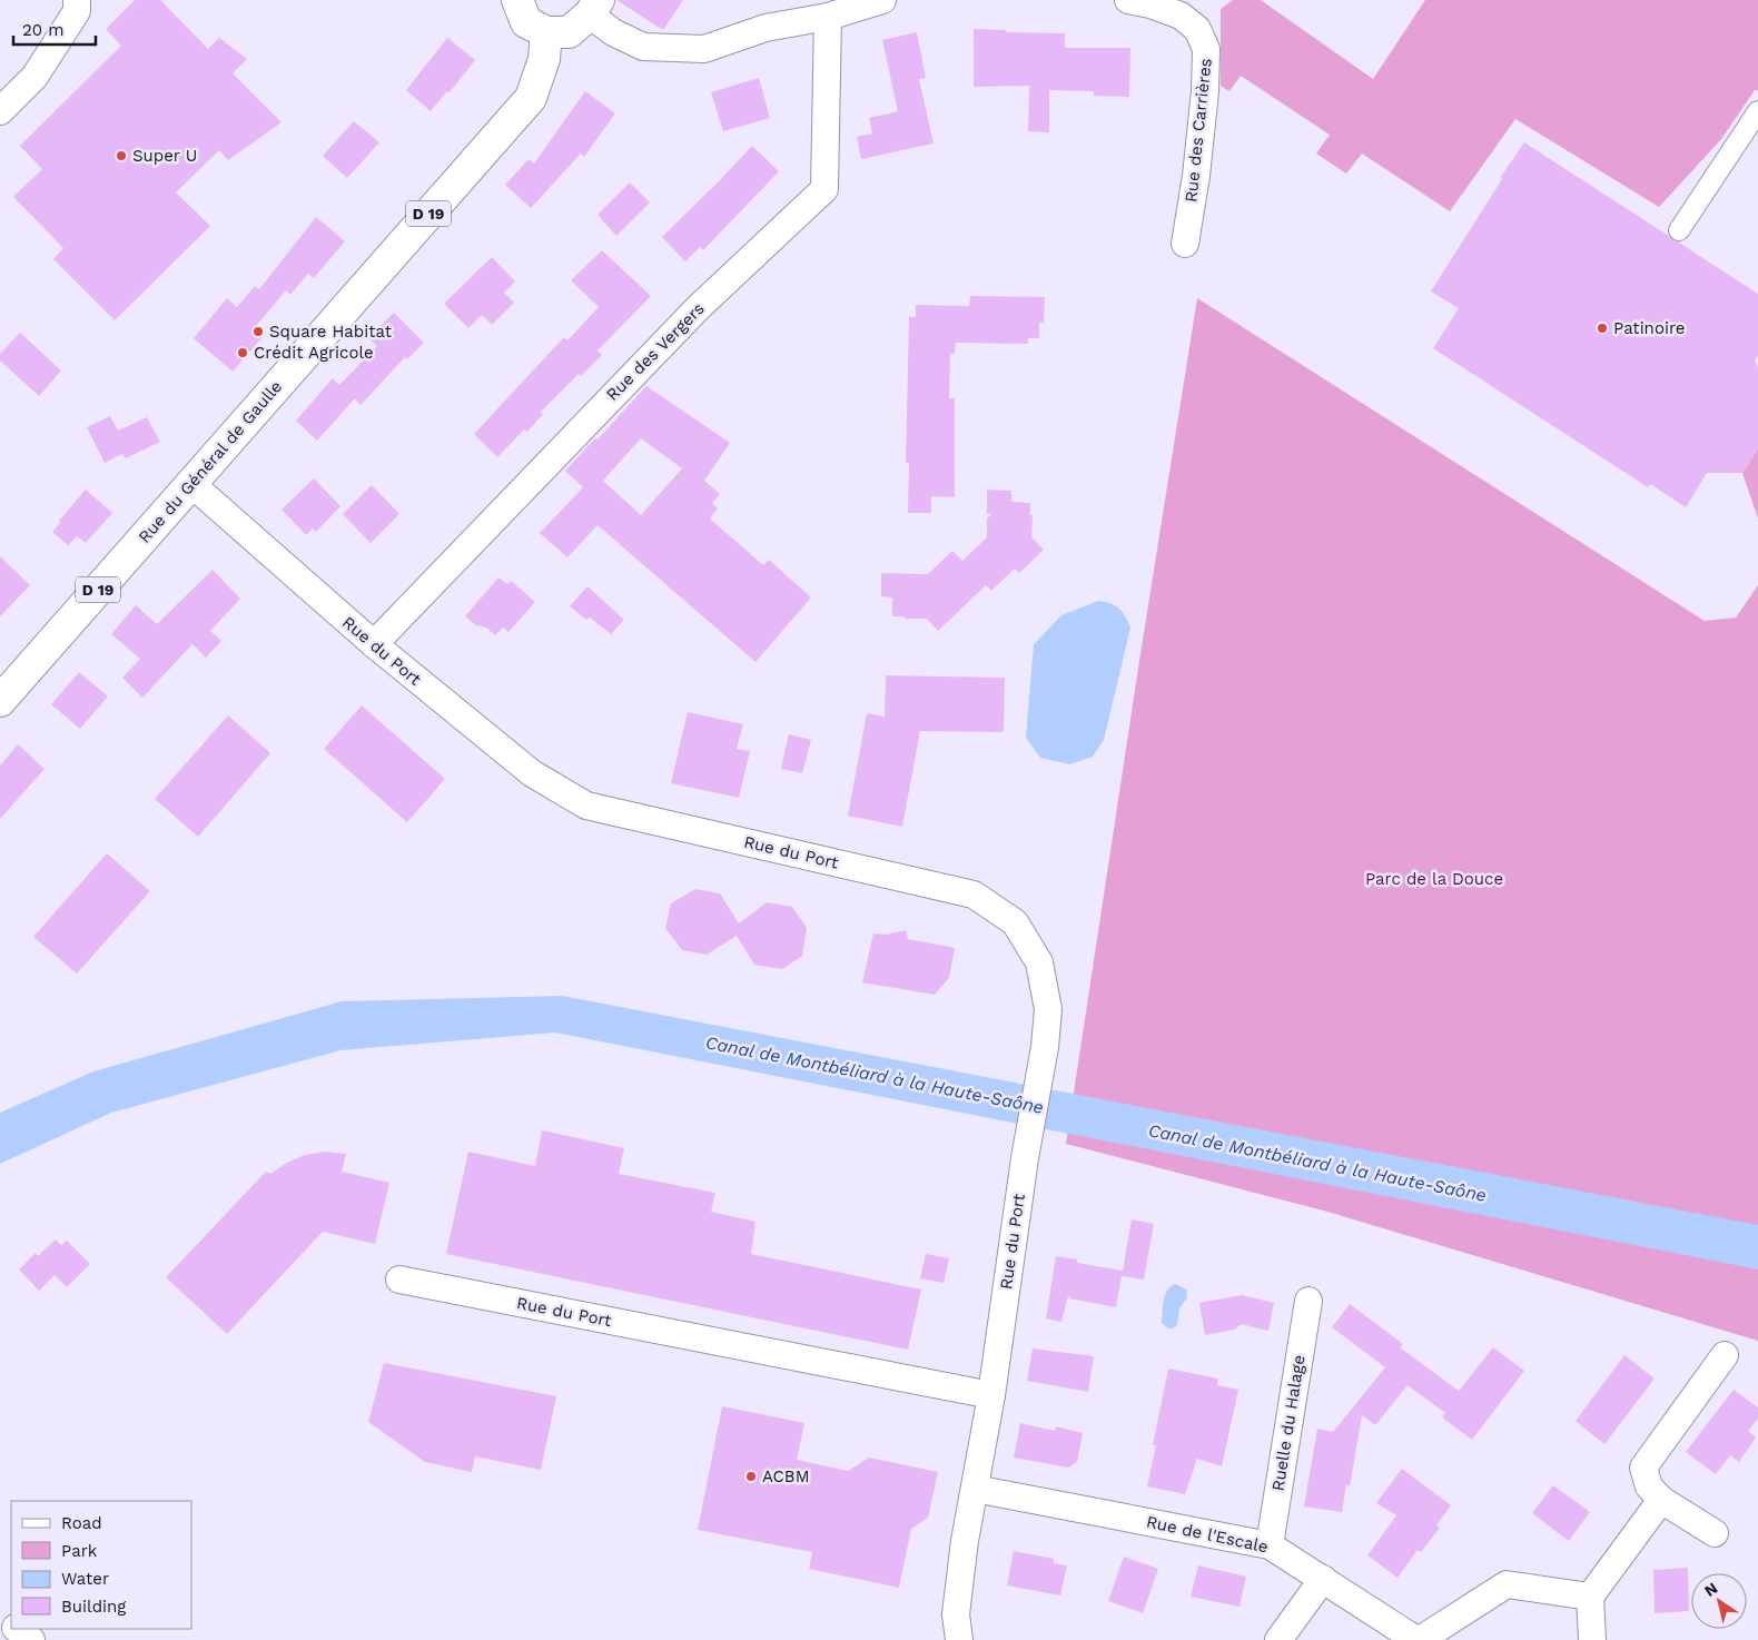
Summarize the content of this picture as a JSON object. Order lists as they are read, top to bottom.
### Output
{
  "streets": {
    "main road": ["D 19", "Rue du Général de Gaulle"],
    "street": [
      "Rue des Carrières",
      "Rue des Vergers",
      "Rue du Port",
      "Ruelle du Halage",
      "Rue de l'Escale"
    ]
  },
  "crossings": [
    ["Rue des Vergers", "Rue du Port"],
    ["Rue du Général de Gaulle", "Rue du Port"],
    ["Rue du Port", "Rue de l'Escale"],
    ["Ruelle du Halage", "Rue de l'Escale"]
  ],
  "water": ["Canal de Montbéliard à la Haute-Saône"],
  "parks": ["Parc de la Douce"],
  "places": [
    "Super U",
    "Patinoire",
    "Square Habitat",
    "Crédit Agricole",
    "ACBM"
  ],
  "legend": [
    "Road",
    "Park",
    "Water",
    "Building"
  ],
  "scale_bar": "20 m",
  "north": "top left"
}
